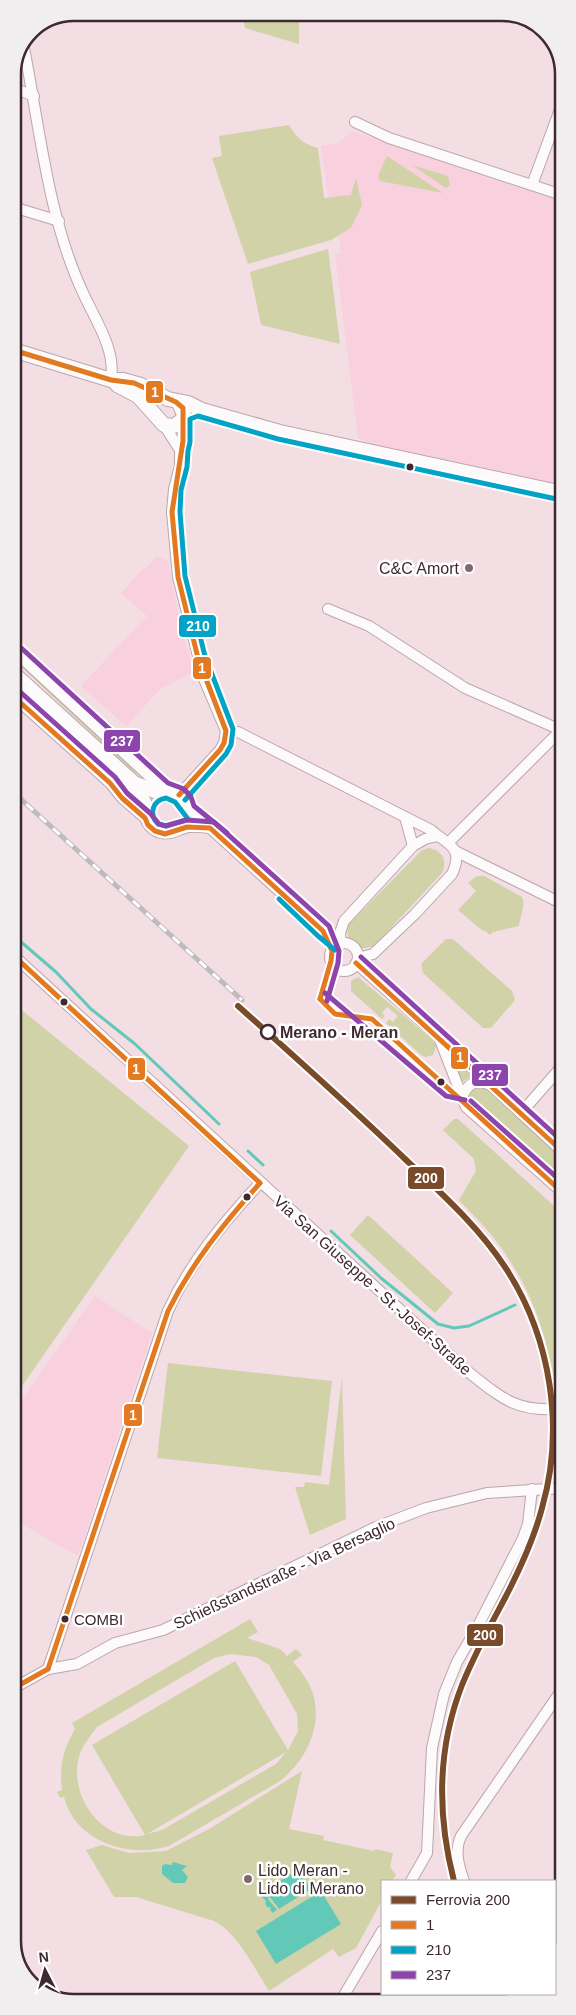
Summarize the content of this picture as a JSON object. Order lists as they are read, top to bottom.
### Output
{
  "streets": {
    "street": ["Via San Giuseppe - St.-Josef-Straße", "Schießstandstraße - Via Bersaglio"]
  },
  "places": [
    "C&C Amort",
    "Merano - Meran",
    "COMBI",
    "Lido Meran - Lido di Merano"
  ],
  "lines": [
    "transit line 1",
    "transit line 210",
    "transit line 237",
    "rail line 200"
  ],
  "legend": [
    "Ferrovia 200",
    "1",
    "210",
    "237"
  ],
  "north": "top"
}
